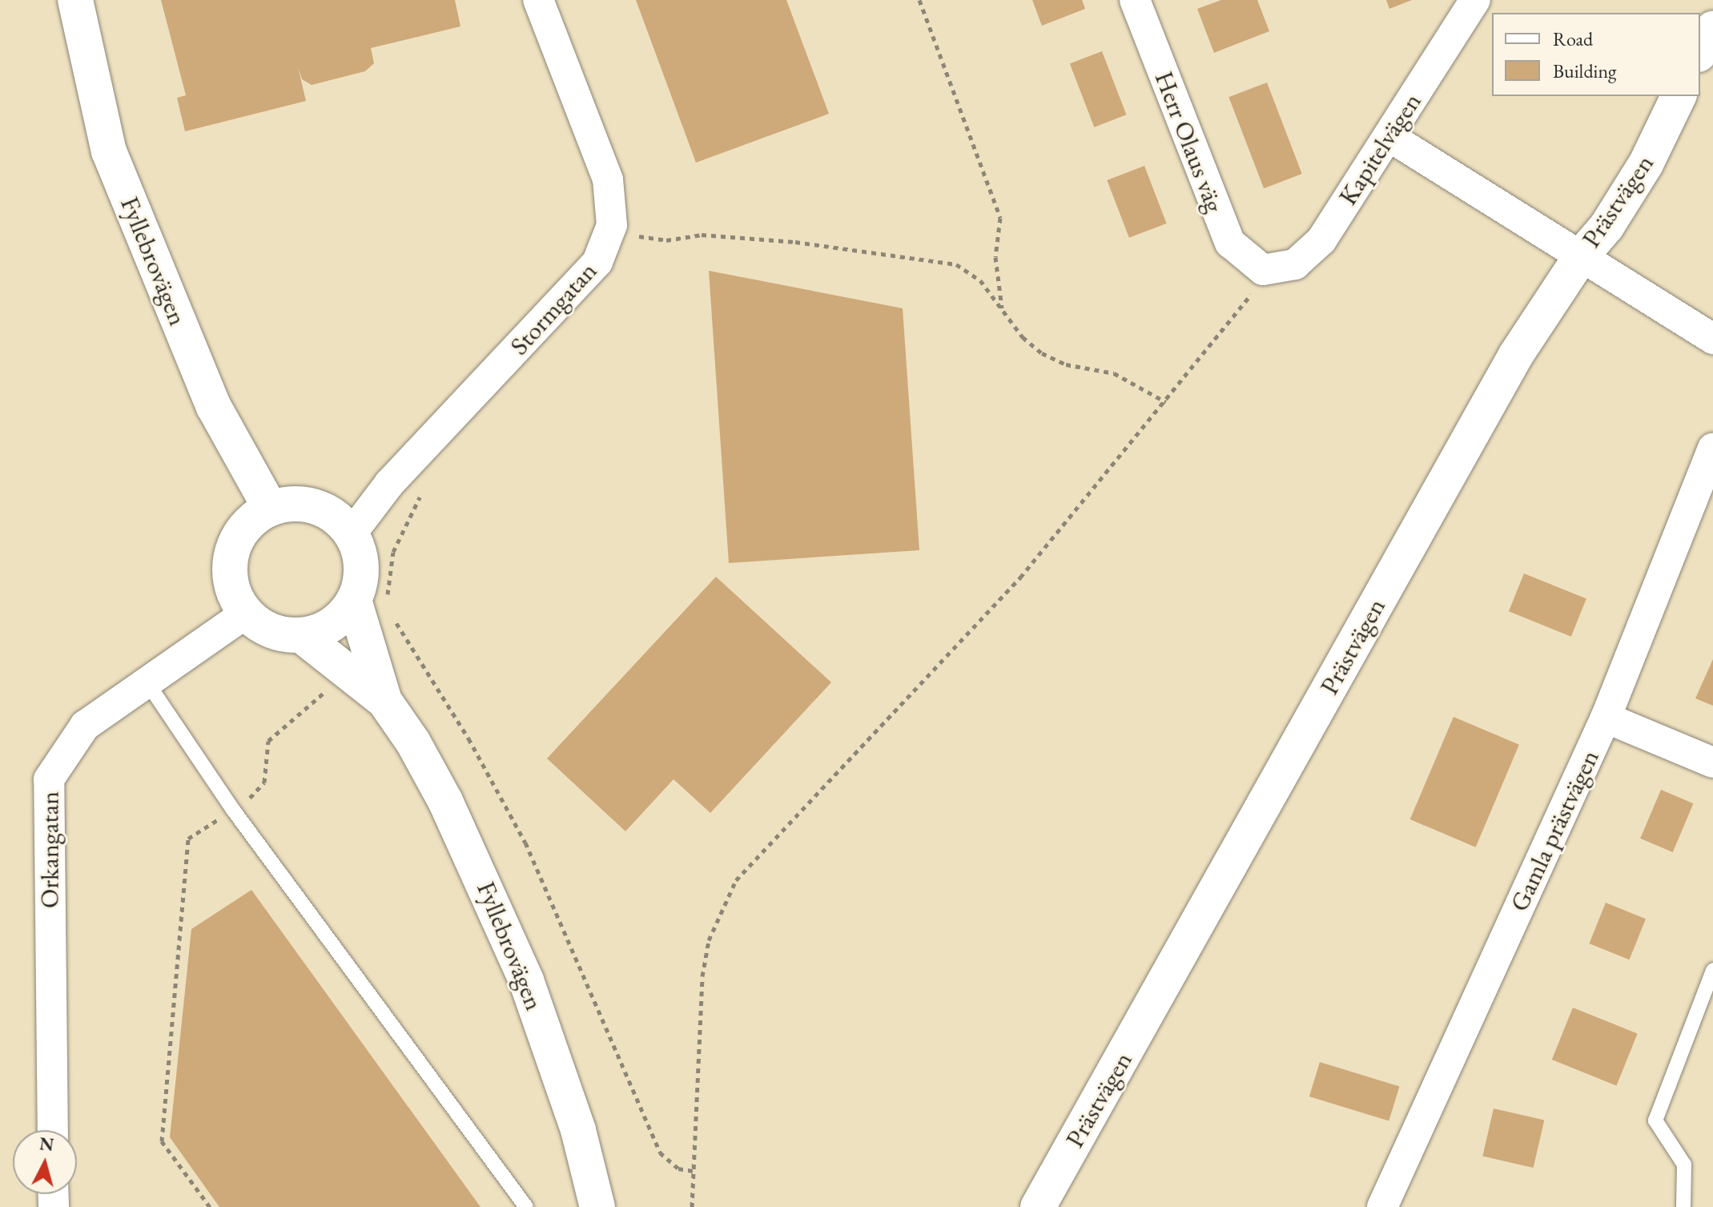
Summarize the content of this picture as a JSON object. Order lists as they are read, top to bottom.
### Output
{
  "streets": {
    "street": [
      "Herr Olaus väg",
      "Kapitelvägen",
      "Prästvägen",
      "Fyllebrovägen",
      "Stormgatan",
      "Gamla prästvägen",
      "Orkangatan"
    ]
  },
  "crossings": [
    ["Herr Olaus väg", "Kapitelvägen"],
    ["Fyllebrovägen", "Stormgatan"],
    ["Fyllebrovägen", "Orkangatan"],
    ["Stormgatan", "Orkangatan"]
  ],
  "legend": ["Road", "Building"],
  "north": "top"
}
